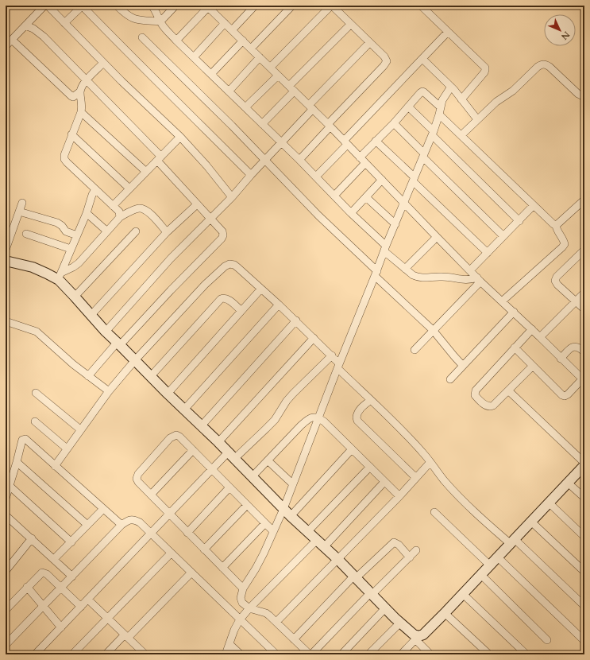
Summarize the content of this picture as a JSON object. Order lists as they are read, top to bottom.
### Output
{
  "north": "bottom right"
}
